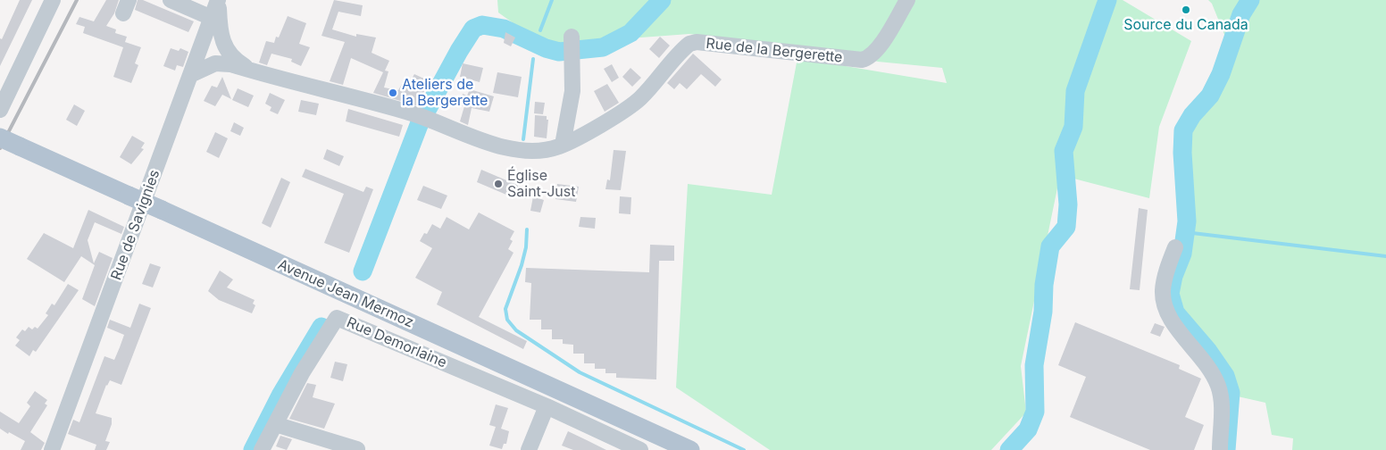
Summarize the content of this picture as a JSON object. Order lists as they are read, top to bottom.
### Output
{
  "streets": {
    "main road": ["Avenue Jean Mermoz"],
    "street": ["Rue de la Bergerette", "Rue de Savignies", "Rue Demorlaine"]
  },
  "crossings": [
    ["Rue de la Bergerette", "Rue de Savignies"]
  ],
  "places": ["Source du Canada", "Ateliers de la Bergerette", "Église Saint-Just"]
}
